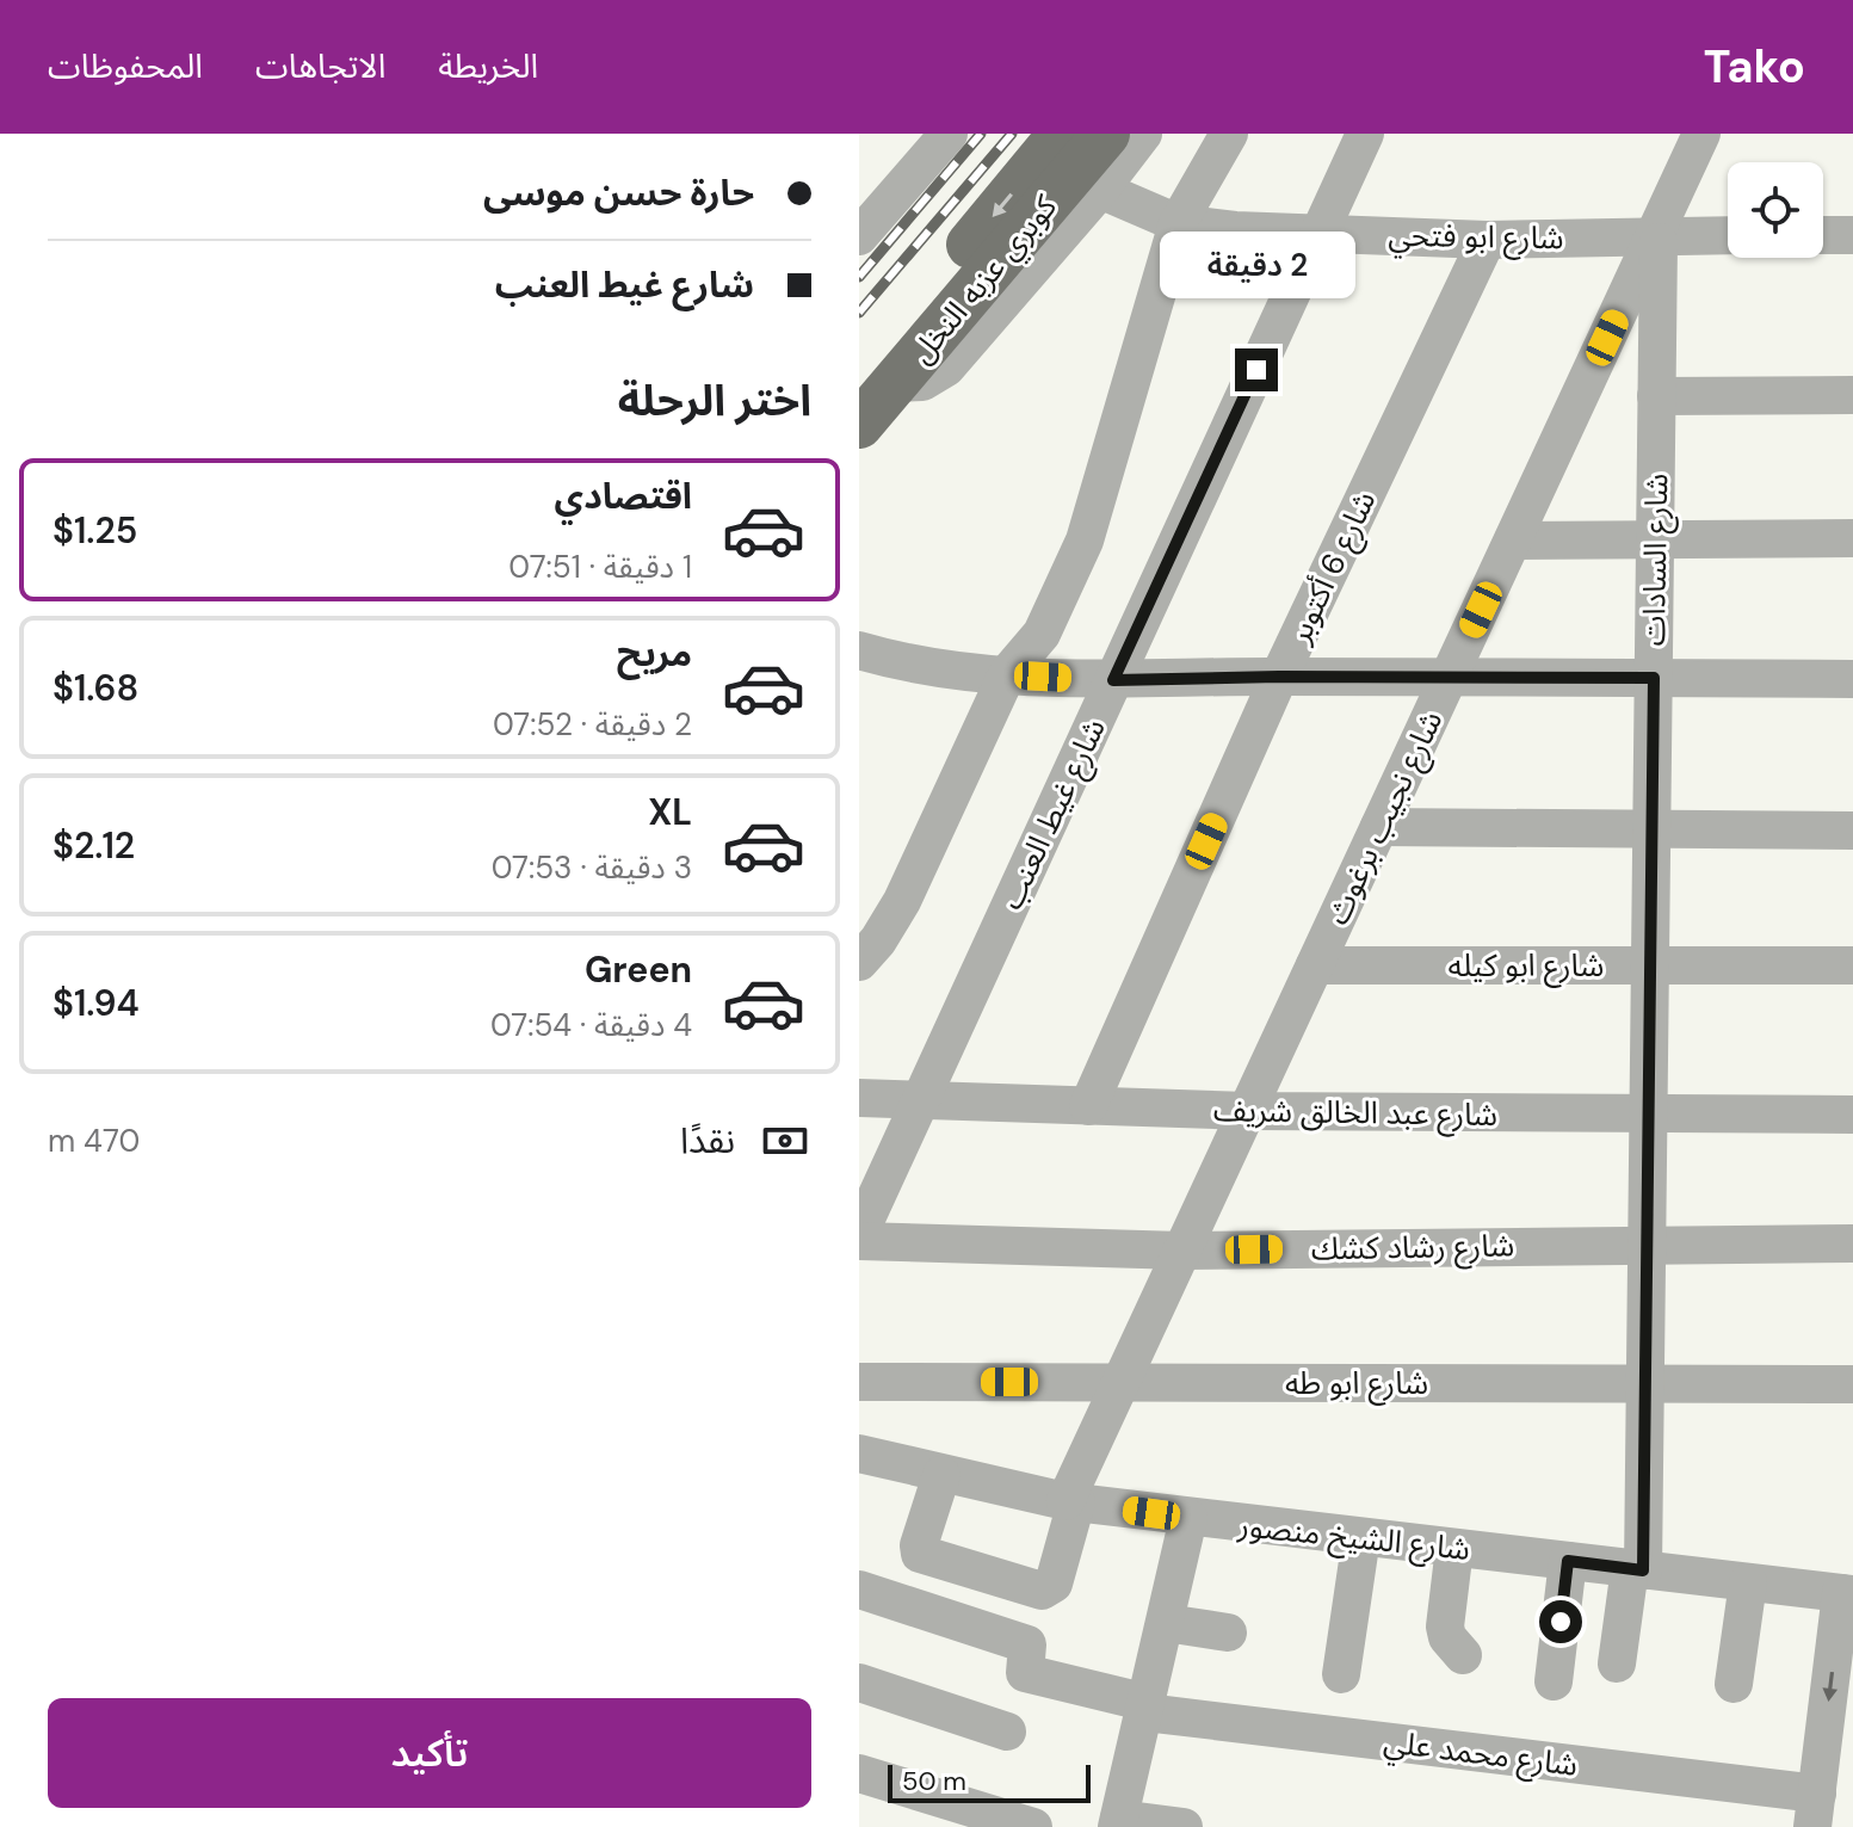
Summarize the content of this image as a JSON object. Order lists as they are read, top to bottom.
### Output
{
  "streets": {
    "main road": ["كوبري عزبه النخل"],
    "street": [
      "شارع ابو فتحي",
      "شارع السادات",
      "شارع 6 أكتوبر",
      "شارع غيط العنب",
      "شارع نجيب برغوث",
      "شارع ابو كيله",
      "شارع عبد الخالق شريف",
      "شارع رشاد كشك",
      "شارع ابو طه",
      "شارع الشيخ منصور",
      "شارع محمد علي"
    ]
  },
  "crossings": [
    ["شارع ابو فتحي", "شارع السادات"],
    ["شارع ابو فتحي", "شارع 6 أكتوبر"],
    ["شارع ابو فتحي", "شارع غيط العنب"],
    ["شارع ابو فتحي", "شارع نجيب برغوث"],
    ["شارع السادات", "شارع نجيب برغوث"],
    ["شارع السادات", "شارع ابو كيله"],
    ["شارع السادات", "شارع عبد الخالق شريف"],
    ["شارع السادات", "شارع رشاد كشك"],
    ["شارع السادات", "شارع ابو طه"],
    ["شارع السادات", "شارع الشيخ منصور"],
    ["شارع 6 أكتوبر", "شارع عبد الخالق شريف"],
    ["شارع غيط العنب", "شارع عبد الخالق شريف"],
    ["شارع نجيب برغوث", "شارع ابو كيله"],
    ["شارع نجيب برغوث", "شارع عبد الخالق شريف"],
    ["شارع نجيب برغوث", "شارع رشاد كشك"],
    ["شارع نجيب برغوث", "شارع ابو طه"],
    ["شارع نجيب برغوث", "شارع الشيخ منصور"]
  ],
  "scale_bar": "50 m",
  "page": {
    "header": "Tako",
    "nav": ["الخريطة", "الاتجاهات", "المحفوظات"],
    "banner": ["حارة حسن موسى", "شارع غيط العنب"],
    "bubble": "2 دقيقة",
    "heading": "اختر الرحلة",
    "list": [
      {
        "name": "اقتصادي",
        "note": "1 دقيقة · 07:51",
        "value": "$1.25"
      },
      {
        "name": "مريح",
        "note": "2 دقيقة · 07:52",
        "value": "$1.68"
      },
      {
        "name": "XL",
        "note": "3 دقيقة · 07:53",
        "value": "$2.12"
      },
      {
        "name": "Green",
        "note": "4 دقيقة · 07:54",
        "value": "$1.94"
      }
    ],
    "pay": ["نقدًا", "470 m"],
    "buttons": "تأكيد",
    "scale": "50 m"
  }
}
